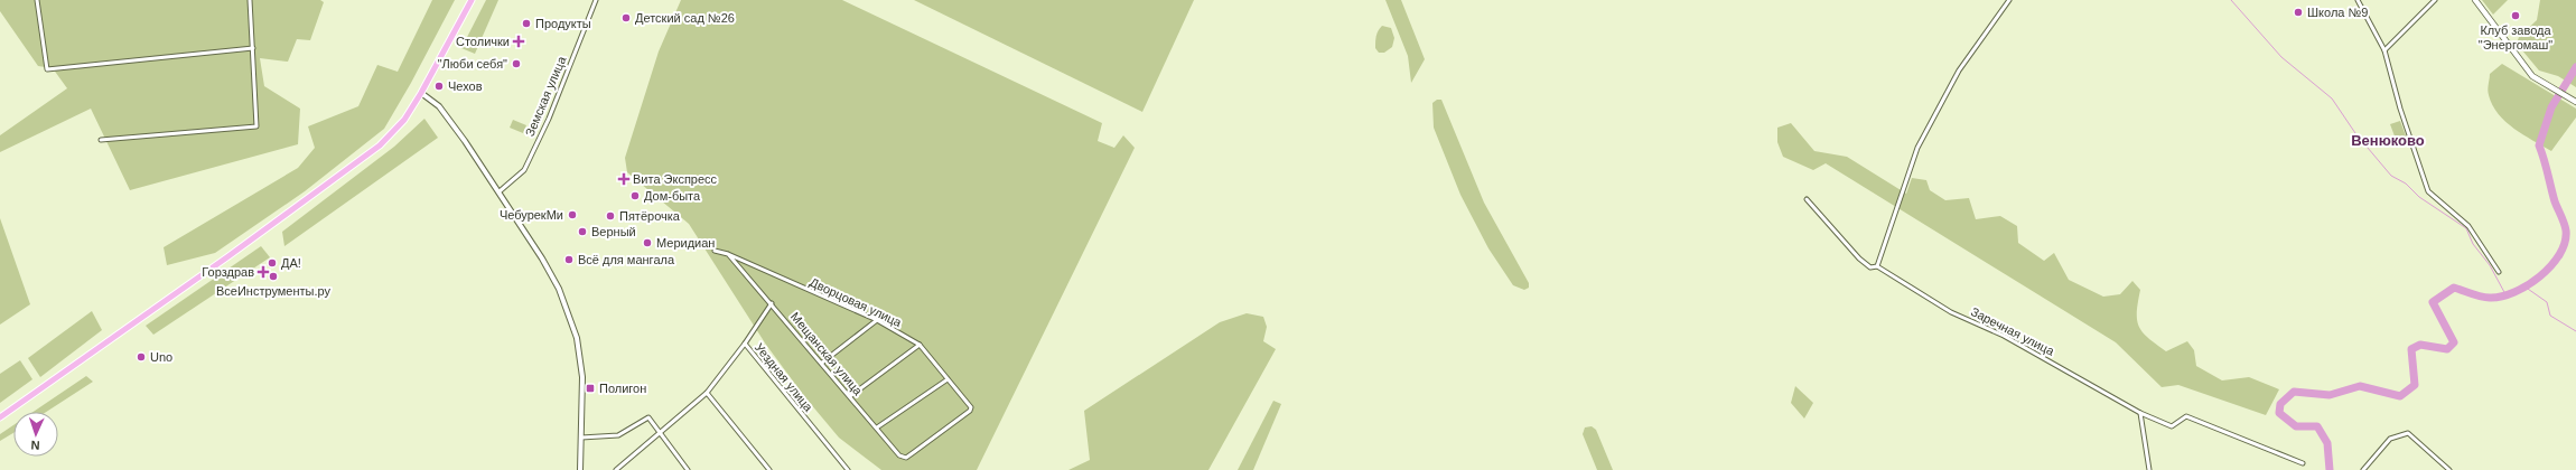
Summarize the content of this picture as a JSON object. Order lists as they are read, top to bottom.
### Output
{
  "streets": {
    "street": [
      "Земская улица",
      "Дворцовая улица",
      "Заречная улица",
      "Мещанская улица",
      "Уездная улица"
    ]
  },
  "crossings": [
    ["Дворцовая улица", "Мещанская улица"]
  ],
  "districts": ["Венюково"],
  "places": {
    "other": [
      "Школа №9",
      "Клуб завода \"Энергомаш\"",
      "Детский сад №26",
      "Продукты",
      "\"Люби себя\"",
      "Чехов",
      "Дом-быта",
      "ЧебурекМи",
      "Пятёрочка",
      "Верный",
      "Меридиан",
      "Всё для мангала",
      "ДА!",
      "ВсеИнструменты.ру",
      "Uno"
    ],
    "health": ["Столички", "Вита Экспресс", "Горздрав"],
    "transit": ["Полигон"]
  },
  "north": "bottom"
}
